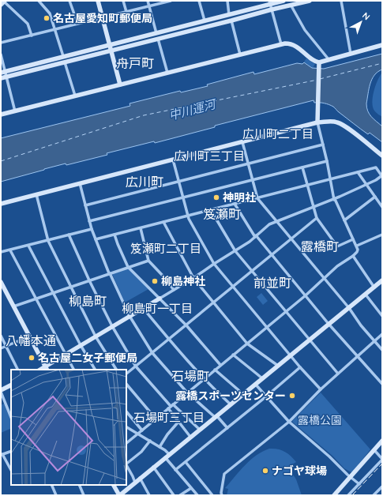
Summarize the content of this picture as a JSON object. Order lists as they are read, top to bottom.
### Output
{
  "districts": [
    "舟戸町",
    "広川町二丁目",
    "広川町三丁目",
    "広川町",
    "笈瀬町",
    "露橋町",
    "笈瀬町二丁目",
    "前並町",
    "柳島町",
    "柳島町一丁目",
    "八幡本通",
    "石場町",
    "石場町三丁目"
  ],
  "water": ["中川運河"],
  "parks": ["露橋公園"],
  "places": [
    "名古屋愛知町郵便局",
    "神明社",
    "柳島神社",
    "名古屋二女子郵便局",
    "露橋スポーツセンター",
    "ナゴヤ球場"
  ],
  "north": "top right"
}
